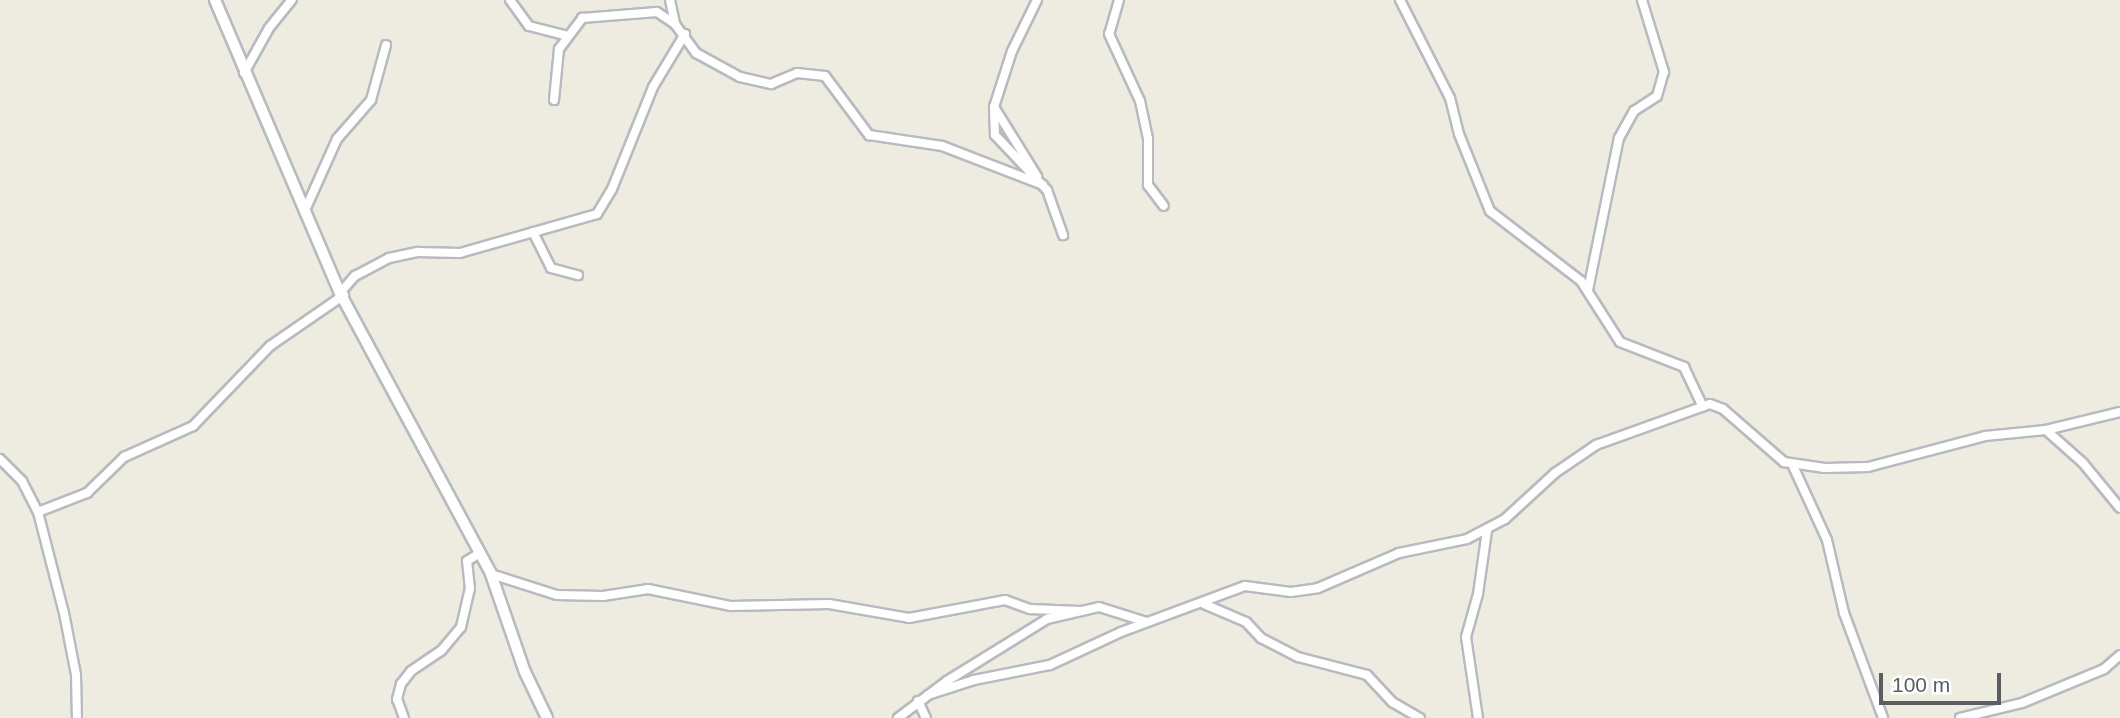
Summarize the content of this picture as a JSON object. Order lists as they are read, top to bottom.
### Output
{
  "scale_bar": "100 m"
}
